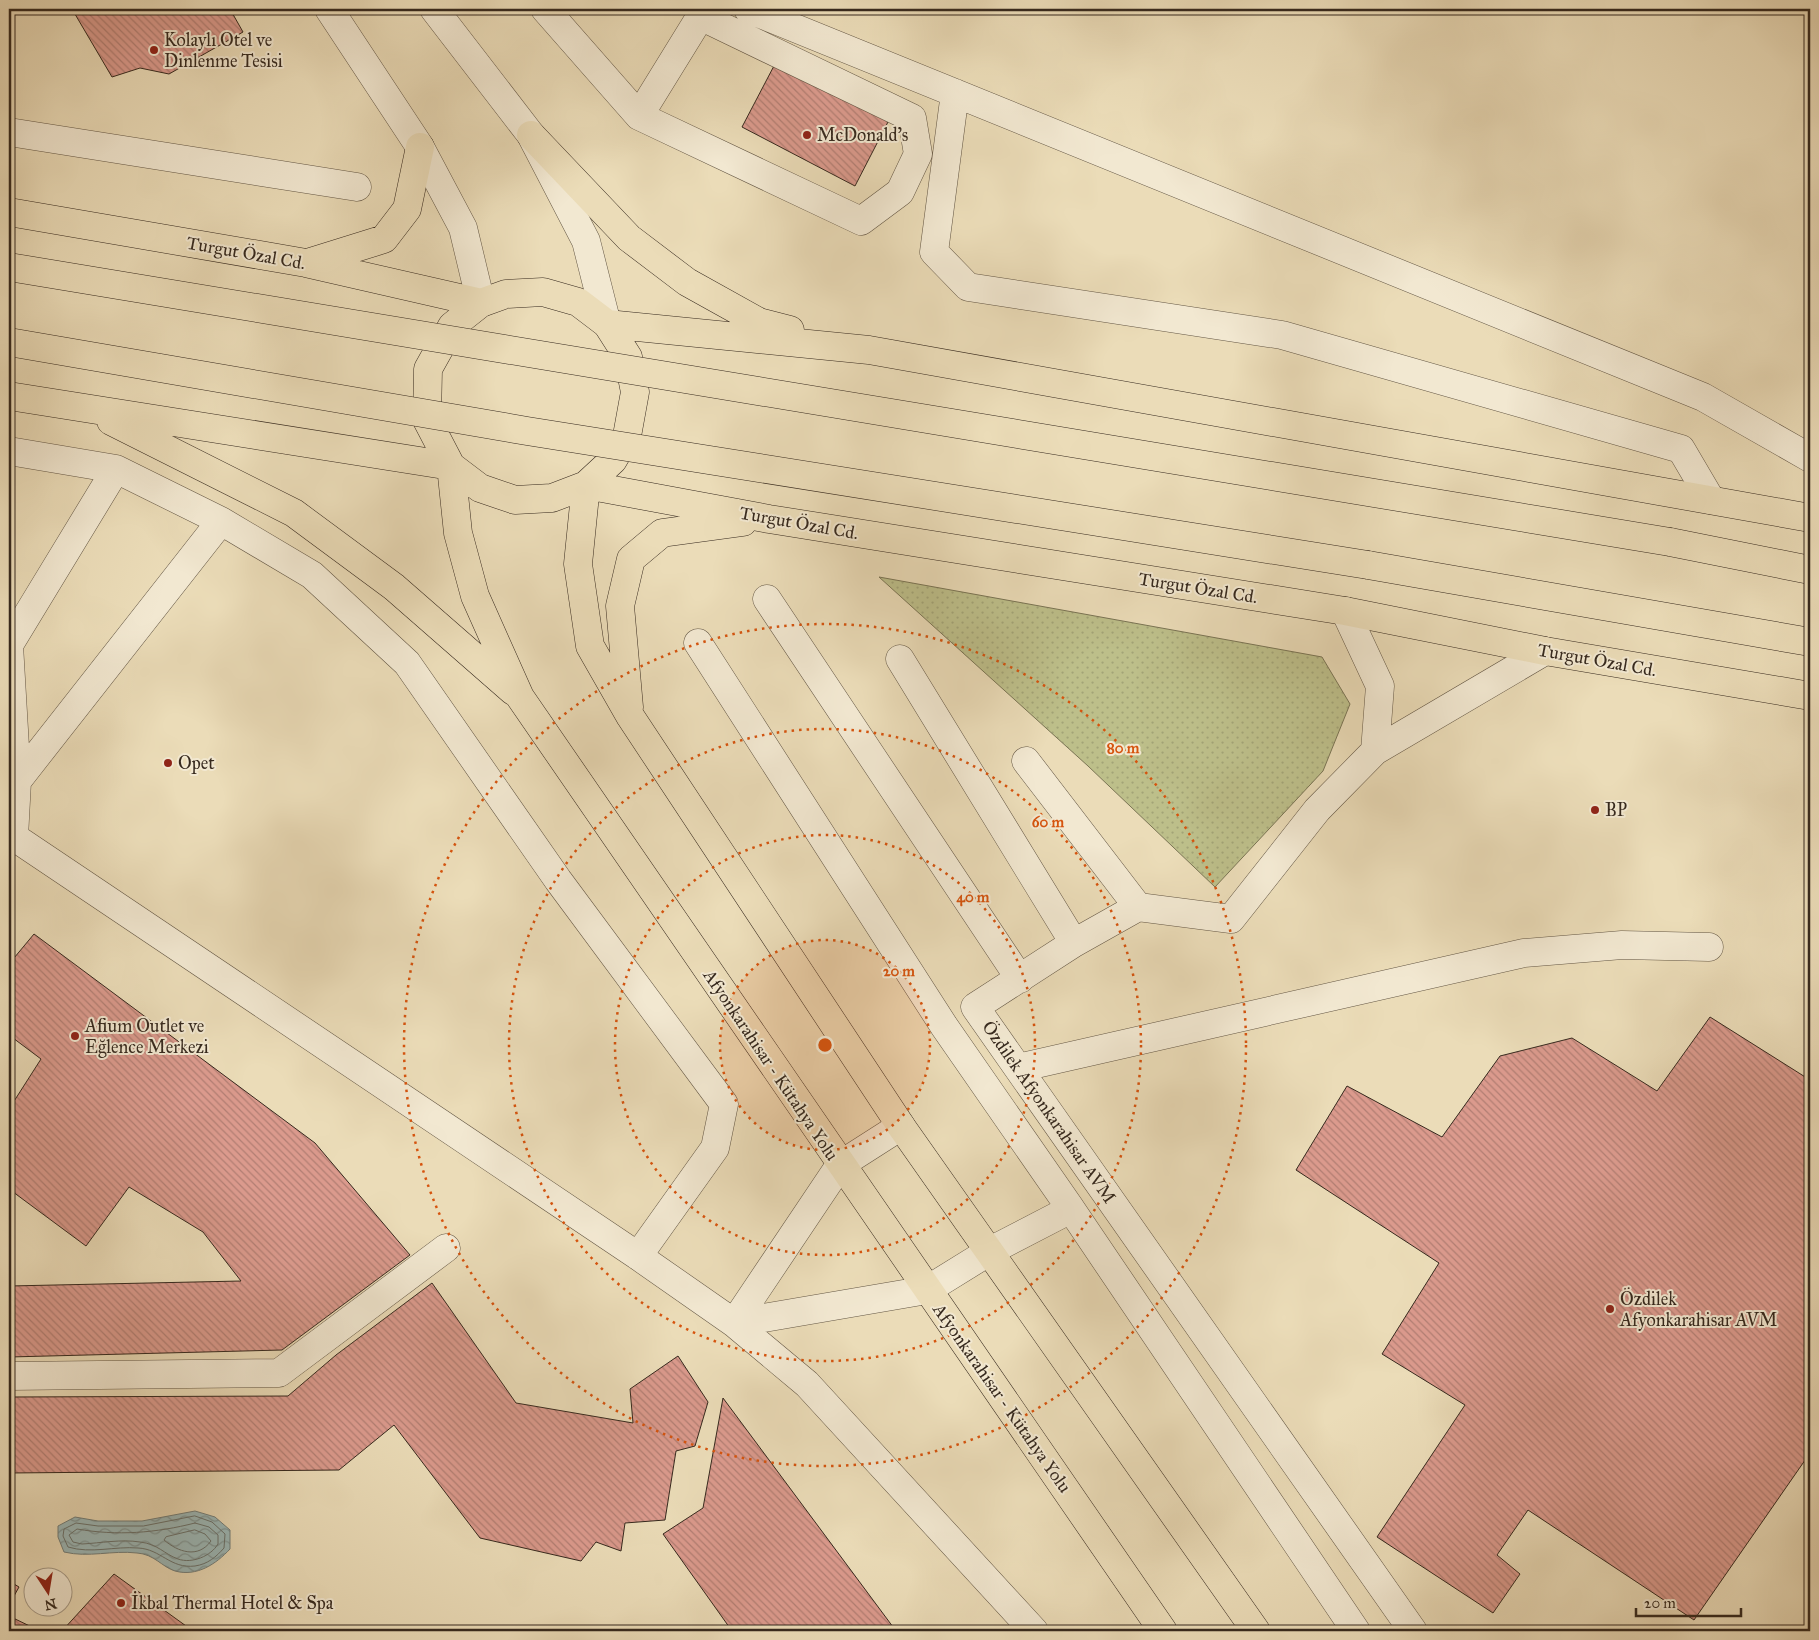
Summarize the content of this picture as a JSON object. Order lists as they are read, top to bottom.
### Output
{
  "streets": {
    "highway": ["Turgut Özal Cd.", "Afyonkarahisar - Kütahya Yolu"],
    "street": ["Özdilek Afyonkarahisar AVM"]
  },
  "places": [
    "Kolaylı Otel ve Dinlenme Tesisi",
    "McDonald's",
    "Opet",
    "BP",
    "Afium Outlet ve Eğlence Merkezi",
    "Özdilek Afyonkarahisar AVM",
    "İkbal Thermal Hotel & Spa"
  ],
  "scale_bar": "20 m",
  "north": "bottom",
  "rings": [
    "80 m",
    "60 m",
    "40 m",
    "20 m"
  ]
}
